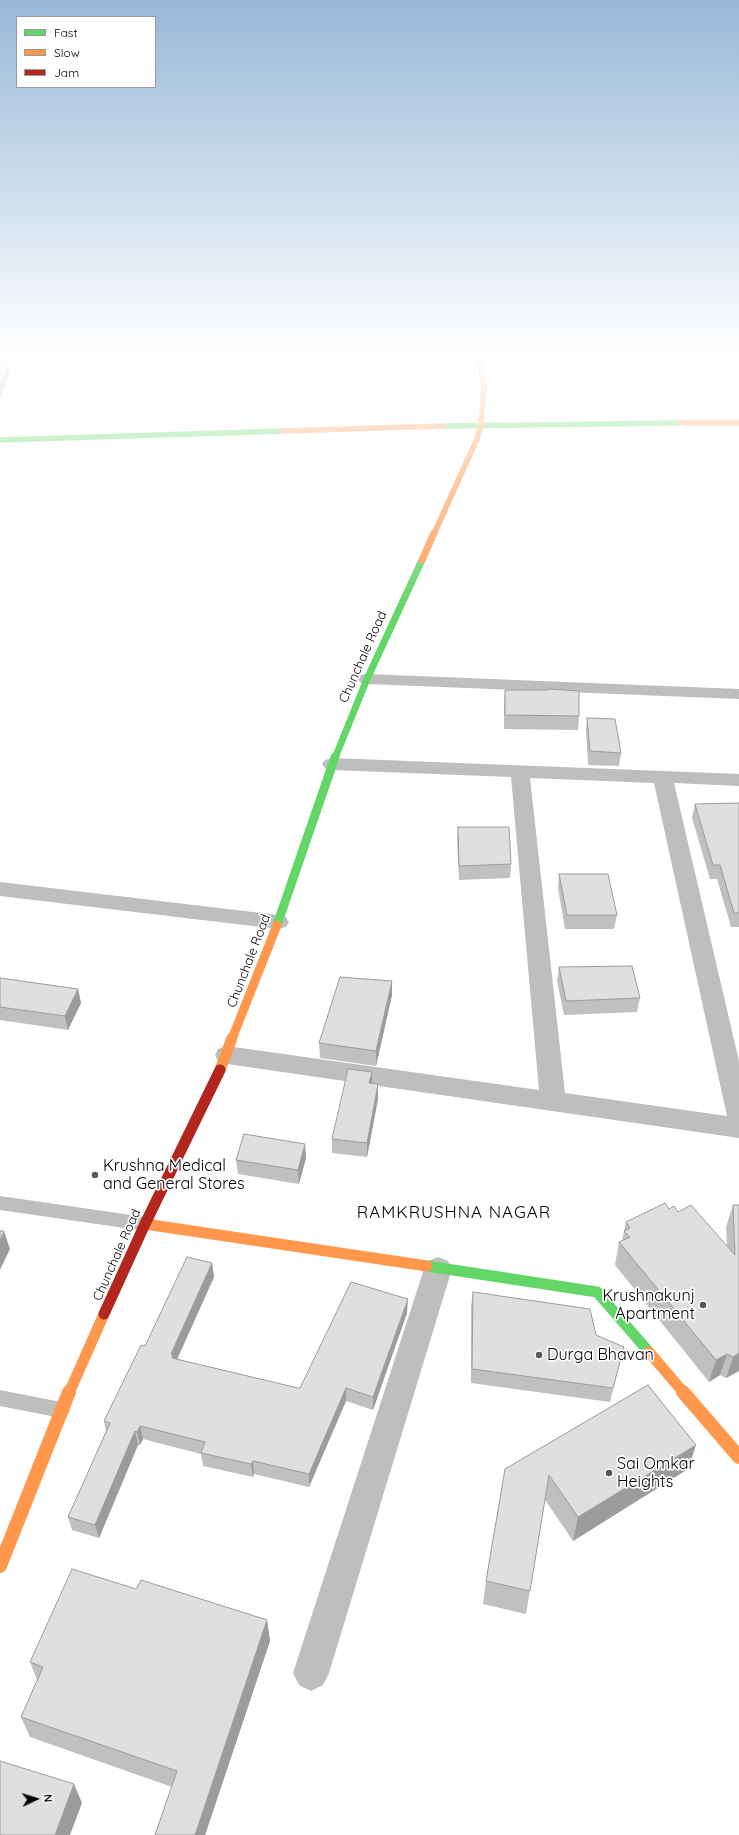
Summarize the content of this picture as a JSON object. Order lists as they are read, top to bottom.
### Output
{
  "streets": {
    "street": ["Chunchale Road"]
  },
  "districts": ["RAMKRUSHNA NAGAR"],
  "places": [
    "Krushna Medical and General Stores",
    "Krushnakunj Apartment",
    "Durga Bhavan",
    "Sai Omkar Heights"
  ],
  "legend": ["Fast", "Slow", "Jam"],
  "north": "right"
}
